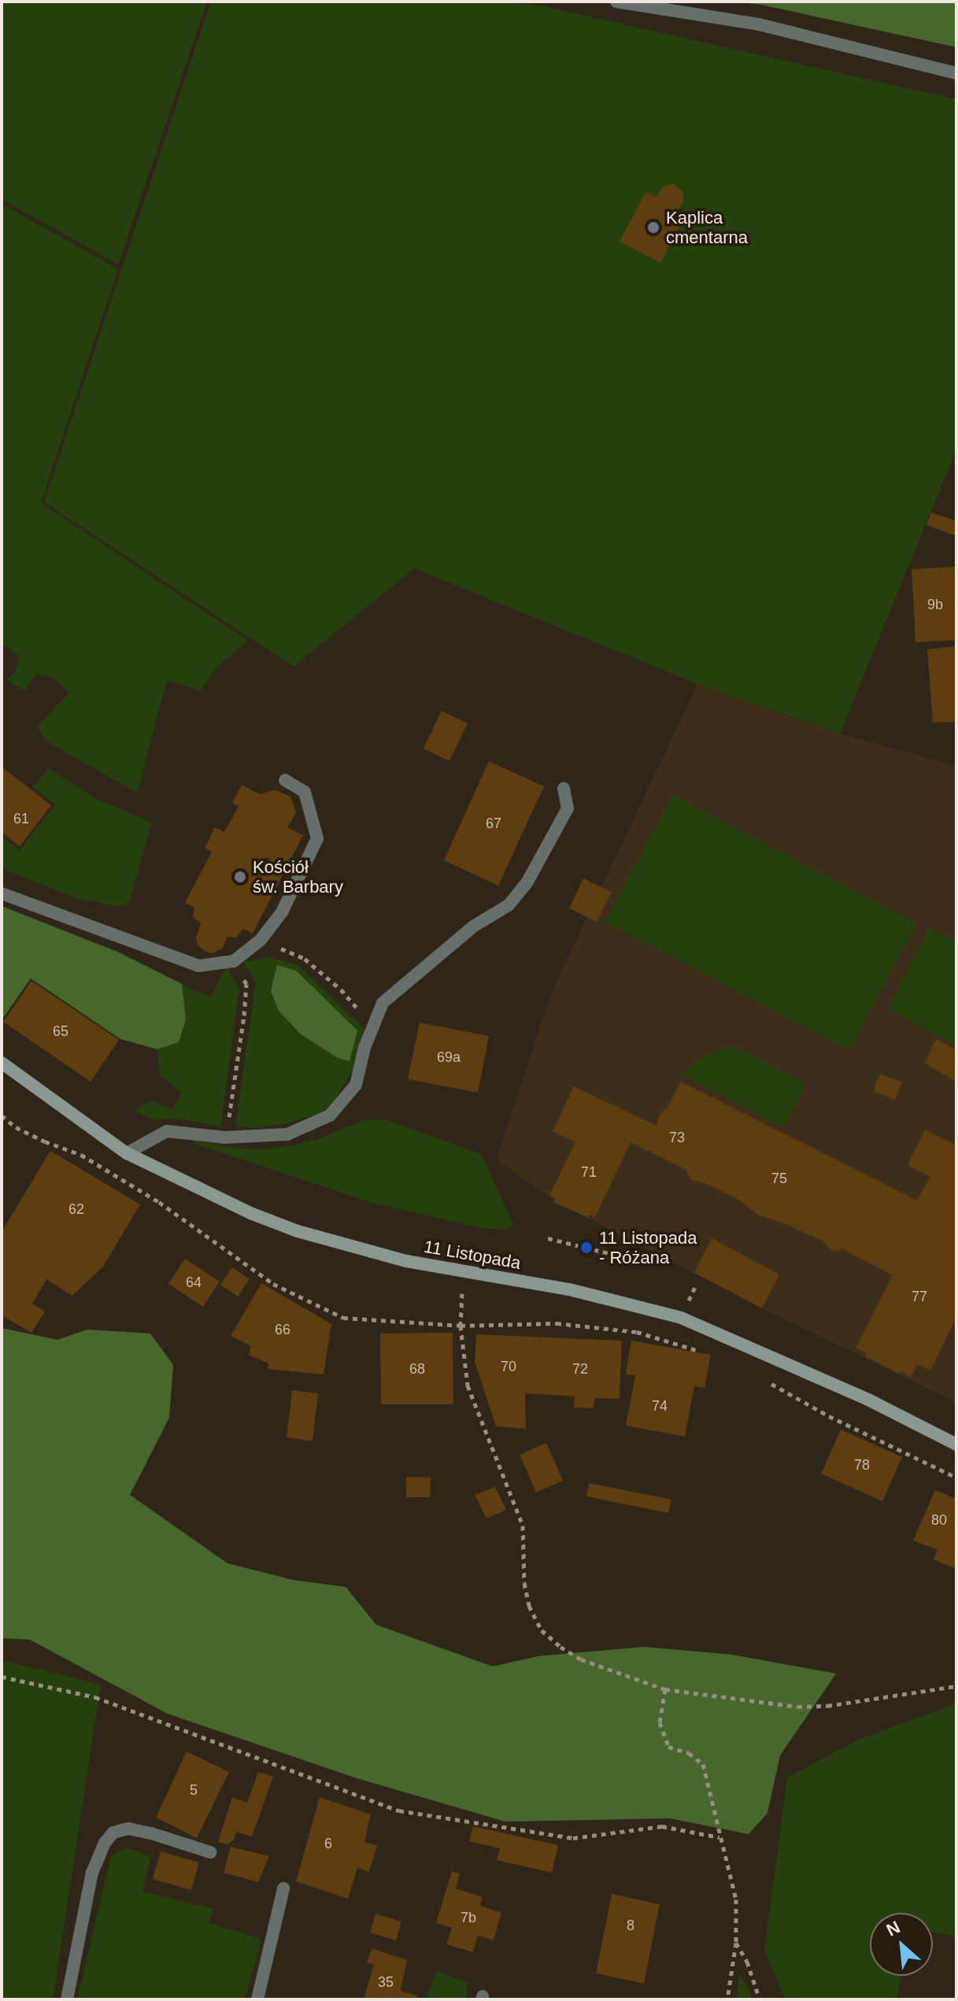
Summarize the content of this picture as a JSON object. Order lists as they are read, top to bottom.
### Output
{
  "streets": {
    "main road": ["11 Listopada"]
  },
  "places": ["Kaplica cmentarna", "Kościół św. Barbary", "11 Listopada - Różana"],
  "house_numbers": [
    "9b",
    "61",
    "67",
    "65",
    "69a",
    "73",
    "71",
    "75",
    "62",
    "64",
    "77",
    "66",
    "70",
    "68",
    "72",
    "74",
    "78",
    "80",
    "5",
    "6",
    "7b",
    "8",
    "35"
  ],
  "north": "top left"
}
